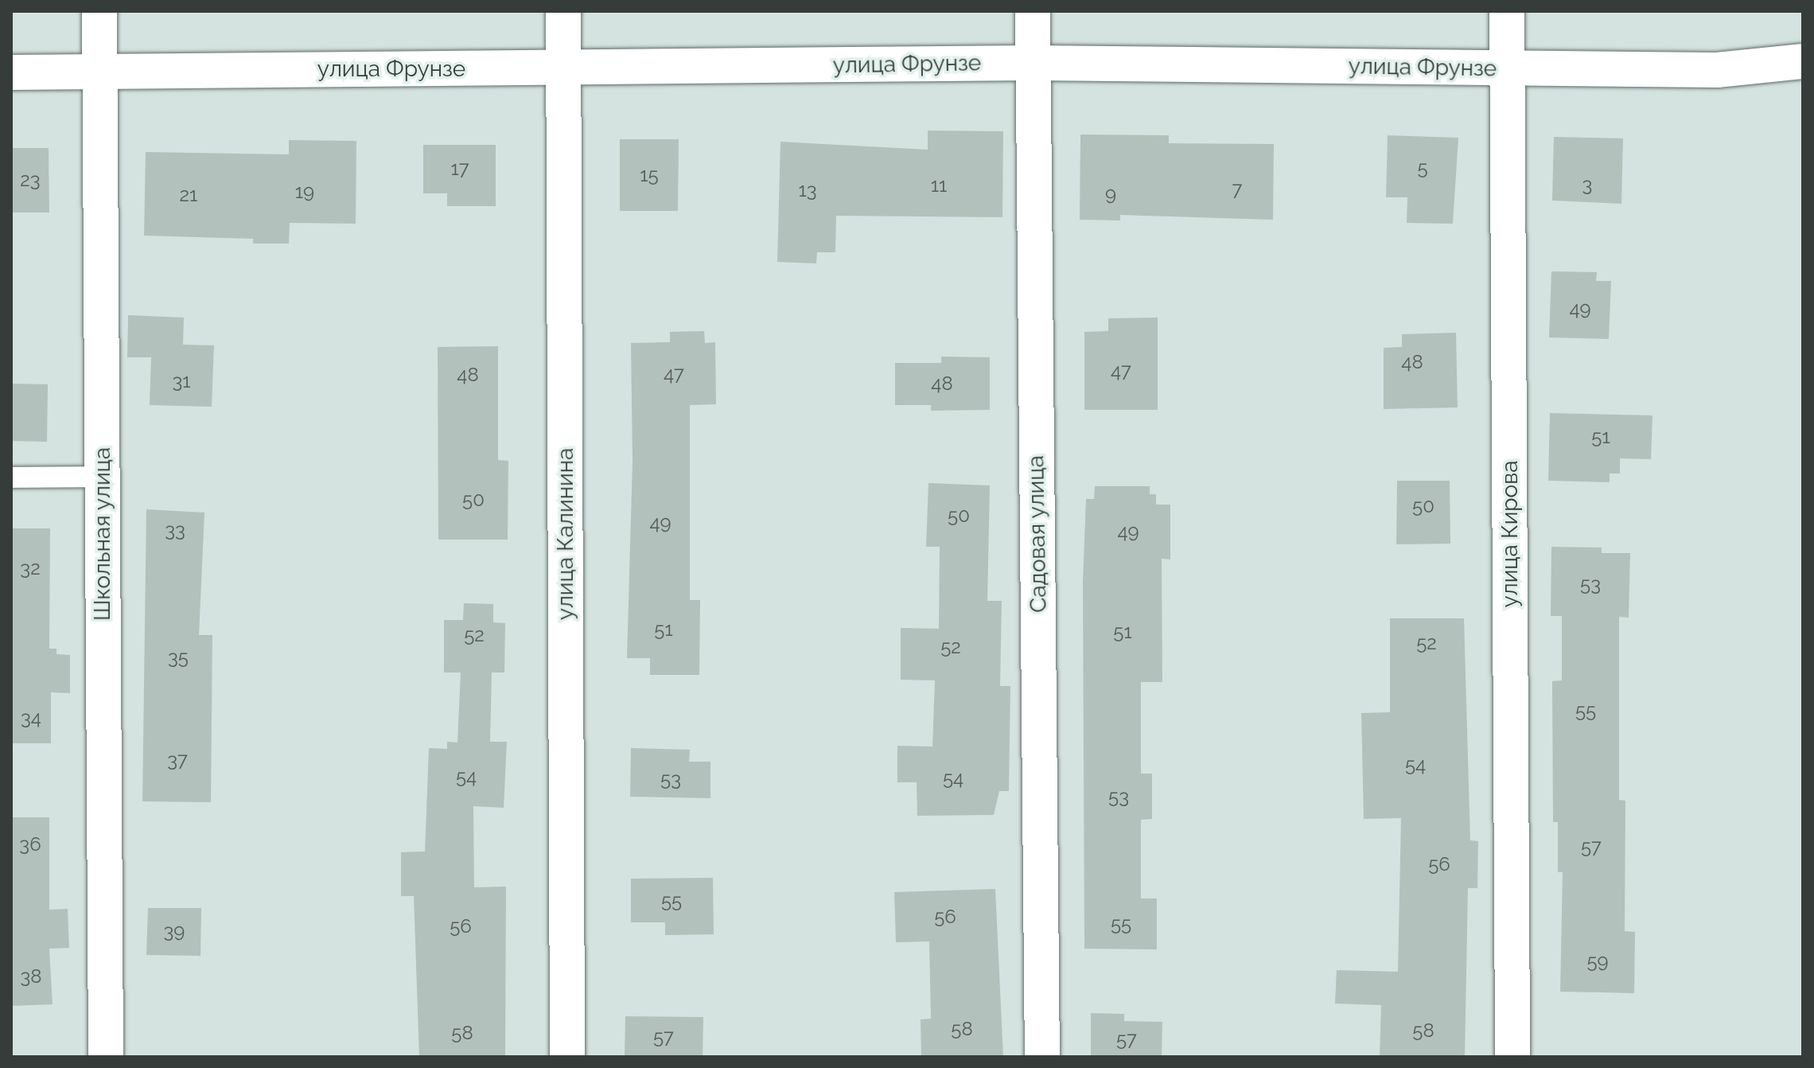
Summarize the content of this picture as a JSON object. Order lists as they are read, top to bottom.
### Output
{
  "streets": {
    "street": [
      "улица Фрунзе",
      "Школьная улица",
      "улица Калинина",
      "Садовая улица",
      "улица Кирова"
    ]
  },
  "crossings": [
    ["улица Фрунзе", "Школьная улица"],
    ["улица Фрунзе", "улица Калинина"],
    ["улица Фрунзе", "Садовая улица"],
    ["улица Фрунзе", "улица Кирова"]
  ],
  "house_numbers": [
    "5",
    "17",
    "15",
    "23",
    "3",
    "11",
    "7",
    "13",
    "19",
    "9",
    "21",
    "49",
    "48",
    "47",
    "47",
    "48",
    "31",
    "48",
    "51",
    "50",
    "50",
    "50",
    "49",
    "33",
    "49",
    "32",
    "53",
    "51",
    "51",
    "52",
    "52",
    "52",
    "35",
    "55",
    "34",
    "37",
    "54",
    "54",
    "54",
    "53",
    "53",
    "36",
    "57",
    "56",
    "55",
    "56",
    "55",
    "56",
    "39",
    "59",
    "38",
    "58",
    "58",
    "58",
    "57",
    "57"
  ]
}
